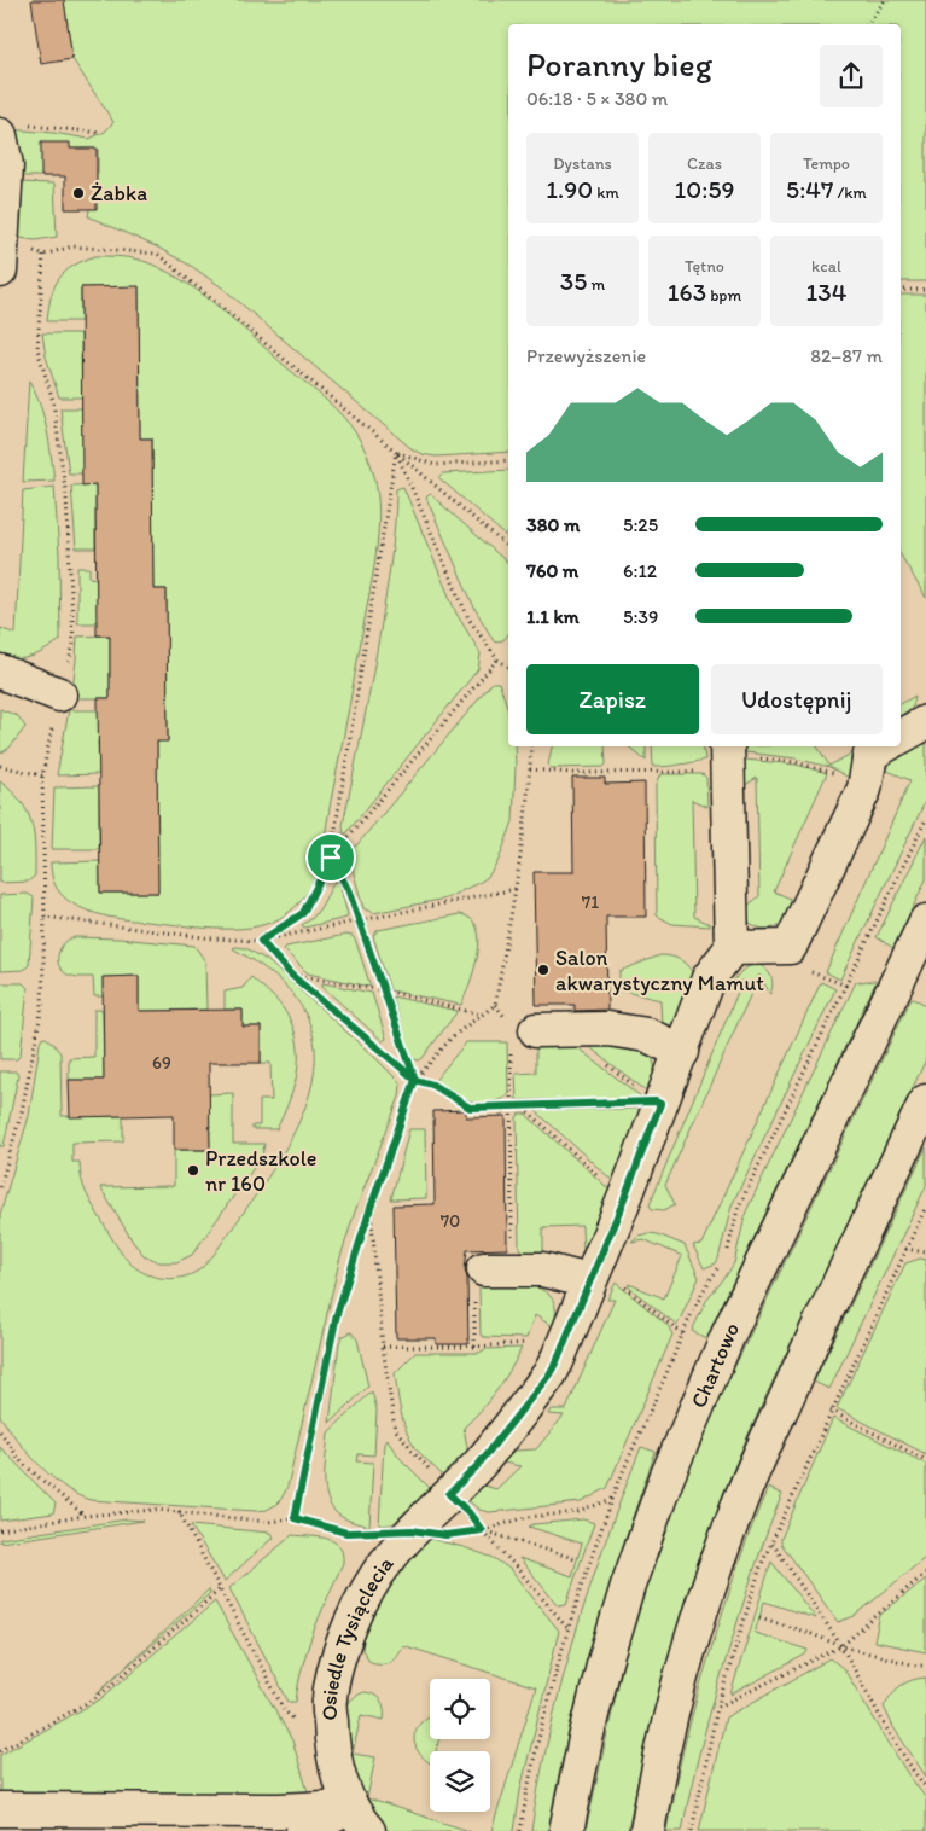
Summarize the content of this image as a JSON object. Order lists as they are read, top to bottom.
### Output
{
  "streets": {
    "street": ["Chartowo", "Osiedle Tysiąclecia"]
  },
  "places": ["Żabka", "Salon akwarystyczny Mamut", "Przedszkole nr 160"],
  "house_numbers": ["71", "69", "70"],
  "page": {
    "heading": ["Poranny bieg", "06:18 · 5 × 380 m"],
    "stats": [
      ["Dystans", "1.90 km"],
      ["Czas", "10:59"],
      ["Tempo", "5:47 /km"],
      ["35 m"],
      ["Tętno", "163 bpm"],
      ["kcal", "134"]
    ],
    "chart": ["Przewyższenie", "82–87 m"],
    "list": [
      {
        "name": "380 m",
        "note": "5:25"
      },
      {
        "name": "760 m",
        "note": "6:12"
      },
      {
        "name": "1.1 km",
        "note": "5:39"
      }
    ],
    "buttons": ["Zapisz", "Udostępnij"]
  }
}
